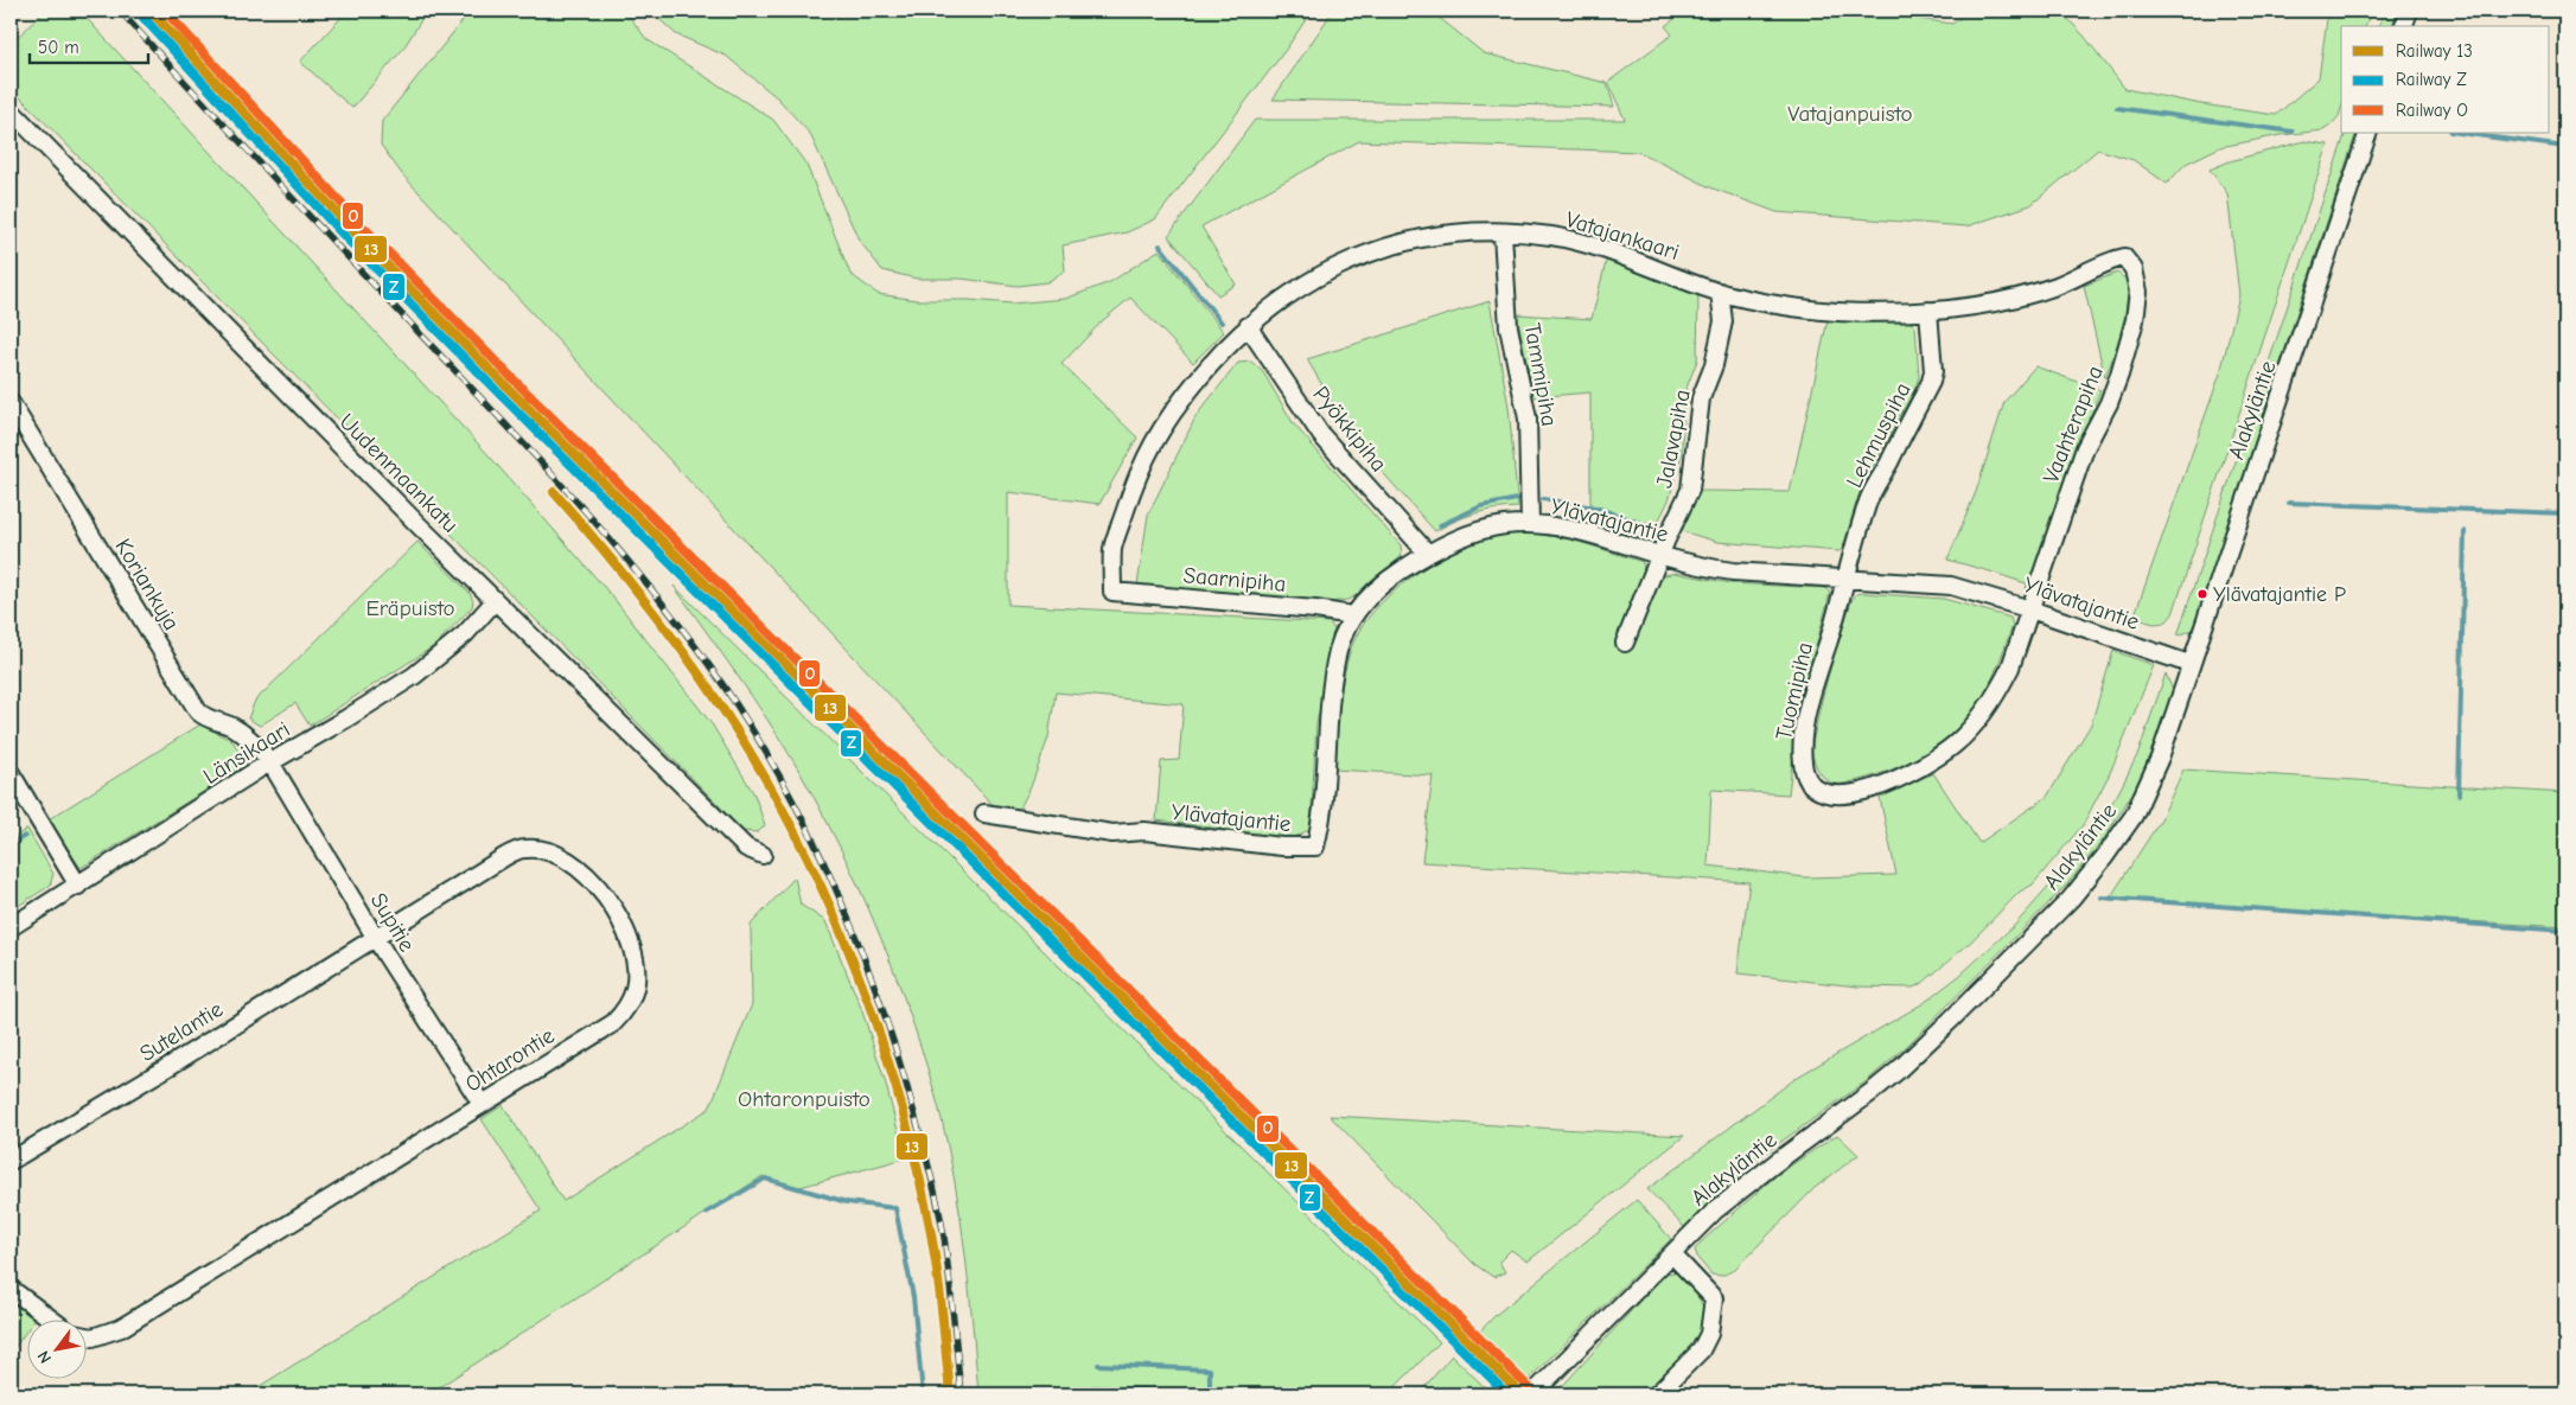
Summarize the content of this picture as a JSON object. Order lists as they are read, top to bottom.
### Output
{
  "streets": {
    "street": [
      "Vatajankaari",
      "Tammipiha",
      "Alakyläntie",
      "Vaahterapiha",
      "Pyökkipiha",
      "Lehmuspiha",
      "Jalavapiha",
      "Uudenmaankatu",
      "Ylävatajantie",
      "Saarnipiha",
      "Koriankuja",
      "Tuomipiha",
      "Länsikaari",
      "Supitie",
      "Sutelantie",
      "Ohtarontie"
    ]
  },
  "crossings": [
    ["Vatajankaari", "Tammipiha"],
    ["Vatajankaari", "Vaahterapiha"],
    ["Vatajankaari", "Pyökkipiha"],
    ["Vatajankaari", "Lehmuspiha"],
    ["Vatajankaari", "Jalavapiha"],
    ["Vatajankaari", "Saarnipiha"],
    ["Tammipiha", "Ylävatajantie"],
    ["Alakyläntie", "Ylävatajantie"],
    ["Vaahterapiha", "Ylävatajantie"],
    ["Vaahterapiha", "Tuomipiha"],
    ["Pyökkipiha", "Ylävatajantie"],
    ["Lehmuspiha", "Ylävatajantie"],
    ["Lehmuspiha", "Tuomipiha"],
    ["Jalavapiha", "Ylävatajantie"],
    ["Uudenmaankatu", "Länsikaari"],
    ["Ylävatajantie", "Saarnipiha"],
    ["Ylävatajantie", "Tuomipiha"],
    ["Koriankuja", "Länsikaari"],
    ["Koriankuja", "Supitie"],
    ["Länsikaari", "Supitie"],
    ["Supitie", "Sutelantie"],
    ["Supitie", "Ohtarontie"],
    ["Sutelantie", "Ohtarontie"]
  ],
  "parks": ["Vatajanpuisto", "Eräpuisto", "Ohtaronpuisto"],
  "places": ["Ylävatajantie P"],
  "lines": ["rail line 13", "rail line O", "rail line Z"],
  "legend": ["Railway 13", "Railway Z", "Railway O"],
  "scale_bar": "50 m",
  "north": "bottom left"
}
